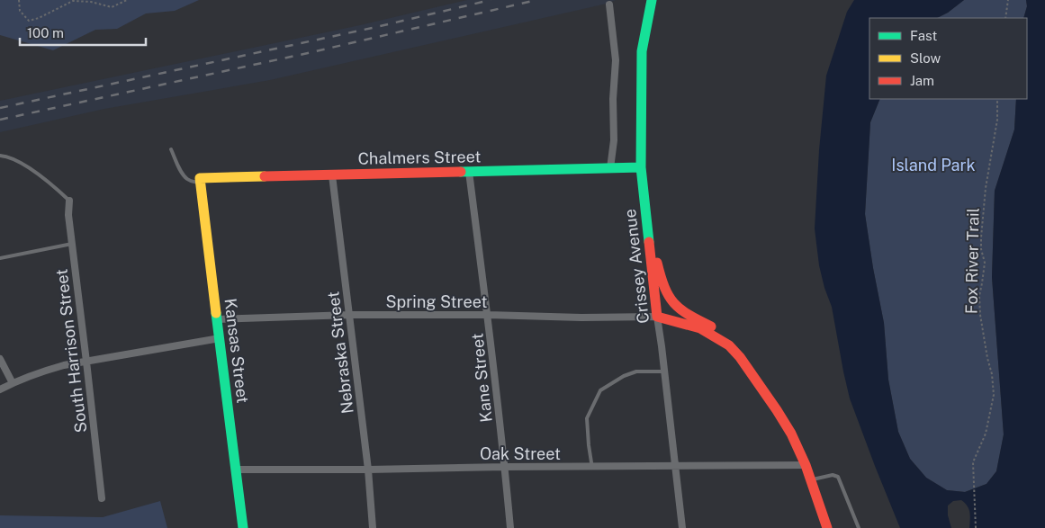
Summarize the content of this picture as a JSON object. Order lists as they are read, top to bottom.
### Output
{
  "streets": {
    "street": [
      "Chalmers Street",
      "Crissey Avenue",
      "Spring Street",
      "South Harrison Street",
      "Kansas Street",
      "Nebraska Street",
      "Kane Street",
      "Oak Street"
    ],
    "path": ["Fox River Trail"]
  },
  "crossings": [
    ["Chalmers Street", "Crissey Avenue"],
    ["Chalmers Street", "Kansas Street"],
    ["Chalmers Street", "Nebraska Street"],
    ["Chalmers Street", "Kane Street"],
    ["Crissey Avenue", "Spring Street"],
    ["Crissey Avenue", "Oak Street"],
    ["Spring Street", "Kansas Street"],
    ["Spring Street", "Nebraska Street"],
    ["Spring Street", "Kane Street"],
    ["Kansas Street", "Oak Street"],
    ["Nebraska Street", "Oak Street"],
    ["Kane Street", "Oak Street"]
  ],
  "parks": ["Island Park"],
  "legend": ["Fast", "Slow", "Jam"],
  "scale_bar": "100 m"
}
